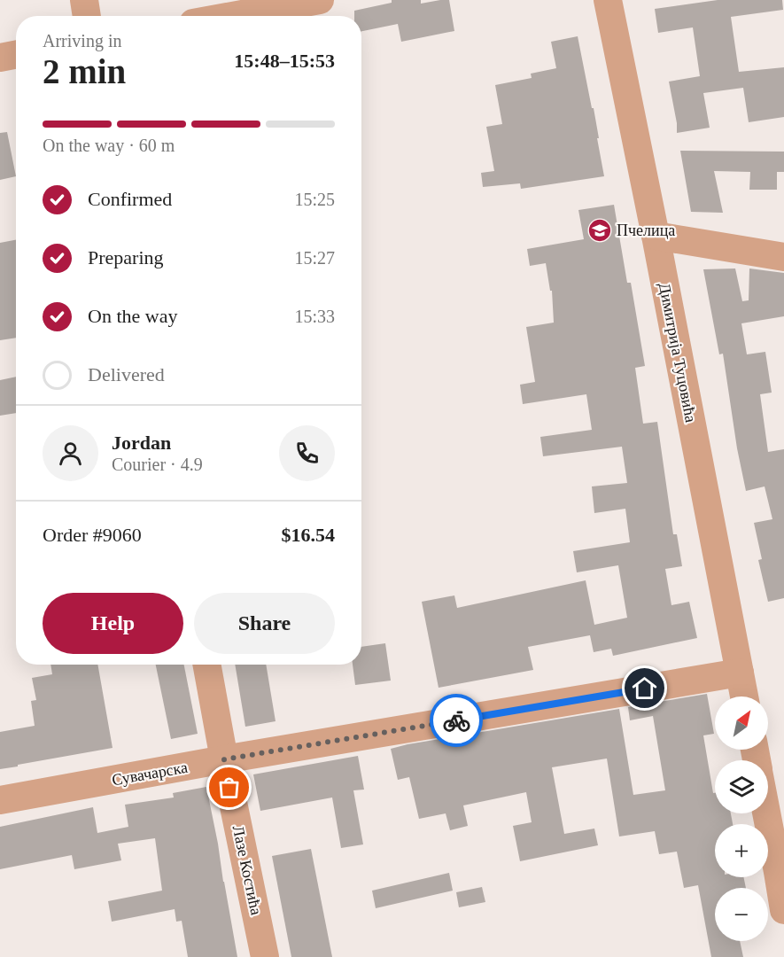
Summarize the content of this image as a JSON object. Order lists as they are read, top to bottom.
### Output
{
  "streets": {
    "street": ["Димитрија Туцовића", "Сувачарска", "Лазе Костића"]
  },
  "crossings": [
    ["Димитрија Туцовића", "Сувачарска"],
    ["Сувачарска", "Лазе Костића"]
  ],
  "places": {
    "school or university": ["Пчелица"]
  },
  "north": "top right",
  "page": {
    "heading": ["2 min", "Arriving in", "15:48–15:53"],
    "panel": [
      "Jordan",
      "Courier · 4.9",
      "Order #9060",
      "$16.54"
    ],
    "bar": "On the way · 60 m",
    "list": [
      ["Confirmed", "15:25"],
      ["Preparing", "15:27"],
      ["On the way", "15:33"],
      "Delivered"
    ],
    "buttons": ["Help", "Share"],
    "map_buttons": ["+", "−"]
  }
}
